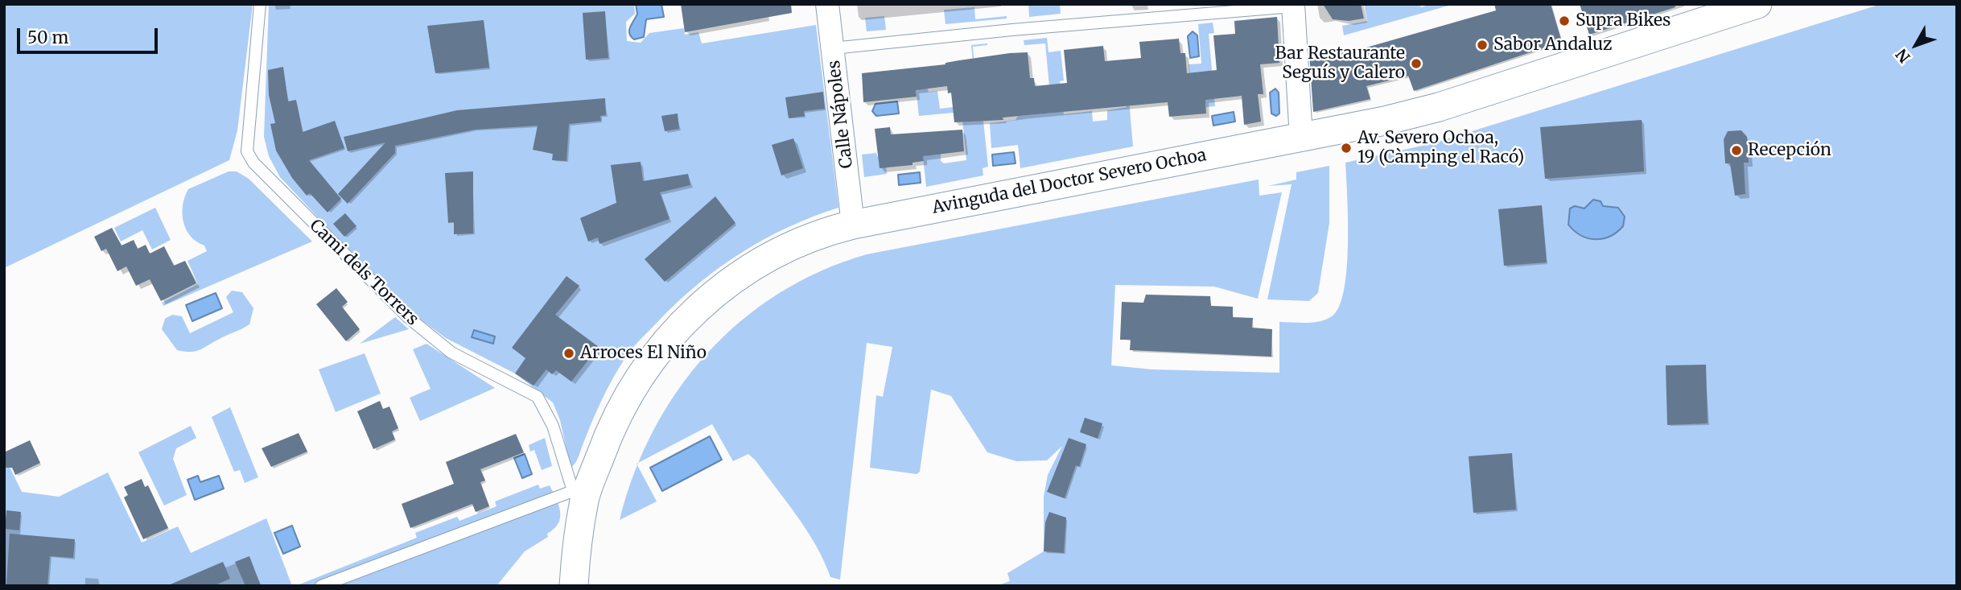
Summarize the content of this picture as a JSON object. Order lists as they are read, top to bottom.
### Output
{
  "streets": {
    "street": ["Calle Nápoles", "Avinguda del Doctor Severo Ochoa"],
    "lane": ["Cami dels Torrers"]
  },
  "crossings": [
    ["Calle Nápoles", "Avinguda del Doctor Severo Ochoa"],
    ["Avinguda del Doctor Severo Ochoa", "Cami dels Torrers"]
  ],
  "places": [
    "Supra Bikes",
    "Sabor Andaluz",
    "Bar Restaurante Seguís y Calero",
    "Av. Severo Ochoa, 19 (Càmping el Racó)",
    "Recepción",
    "Arroces El Niño"
  ],
  "scale_bar": "50 m",
  "north": "bottom left"
}
